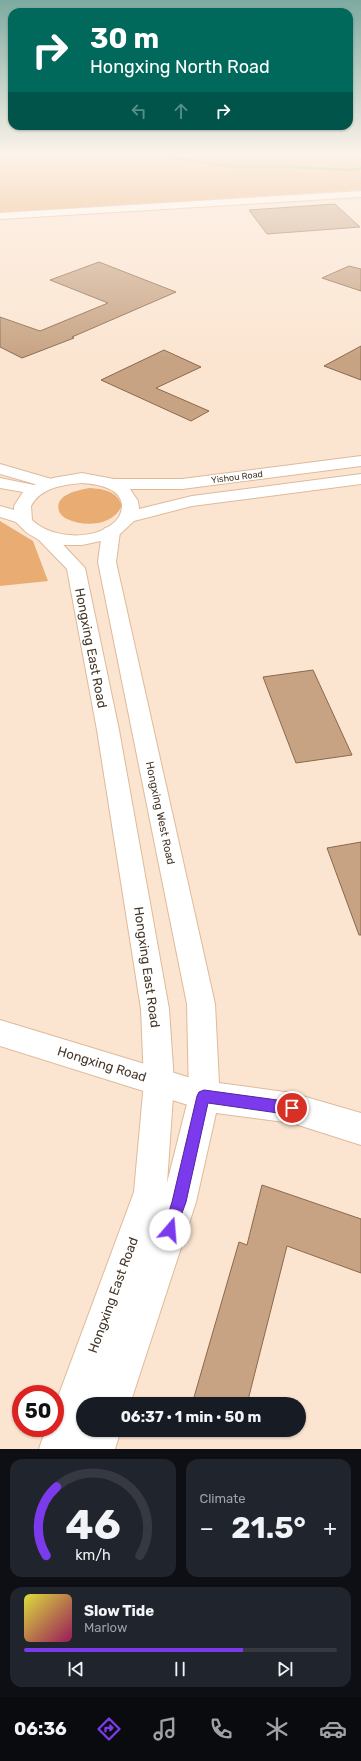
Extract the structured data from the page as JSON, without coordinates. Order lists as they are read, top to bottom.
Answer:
{
  "streets": {
    "main road": ["Yishou Road", "Hongxing East Road", "Hongxing West Road"],
    "street": ["Hongxing Road"]
  },
  "crossings": [
    ["Yishou Road", "Hongxing East Road"],
    ["Yishou Road", "Hongxing West Road"],
    ["Hongxing East Road", "Hongxing West Road"],
    ["Hongxing East Road", "Hongxing Road"],
    ["Hongxing West Road", "Hongxing Road"]
  ],
  "page": {
    "turn": ["30 m", "Hongxing North Road"],
    "limit": "50",
    "trip": "06:37 · 1 min · 50 m",
    "tile": "Climate",
    "heat": ["−", "21.5°", "+"],
    "song": ["Slow Tide", "Marlow"],
    "tabs": "06:36",
    "gauge": ["46", "km/h"]
  }
}
